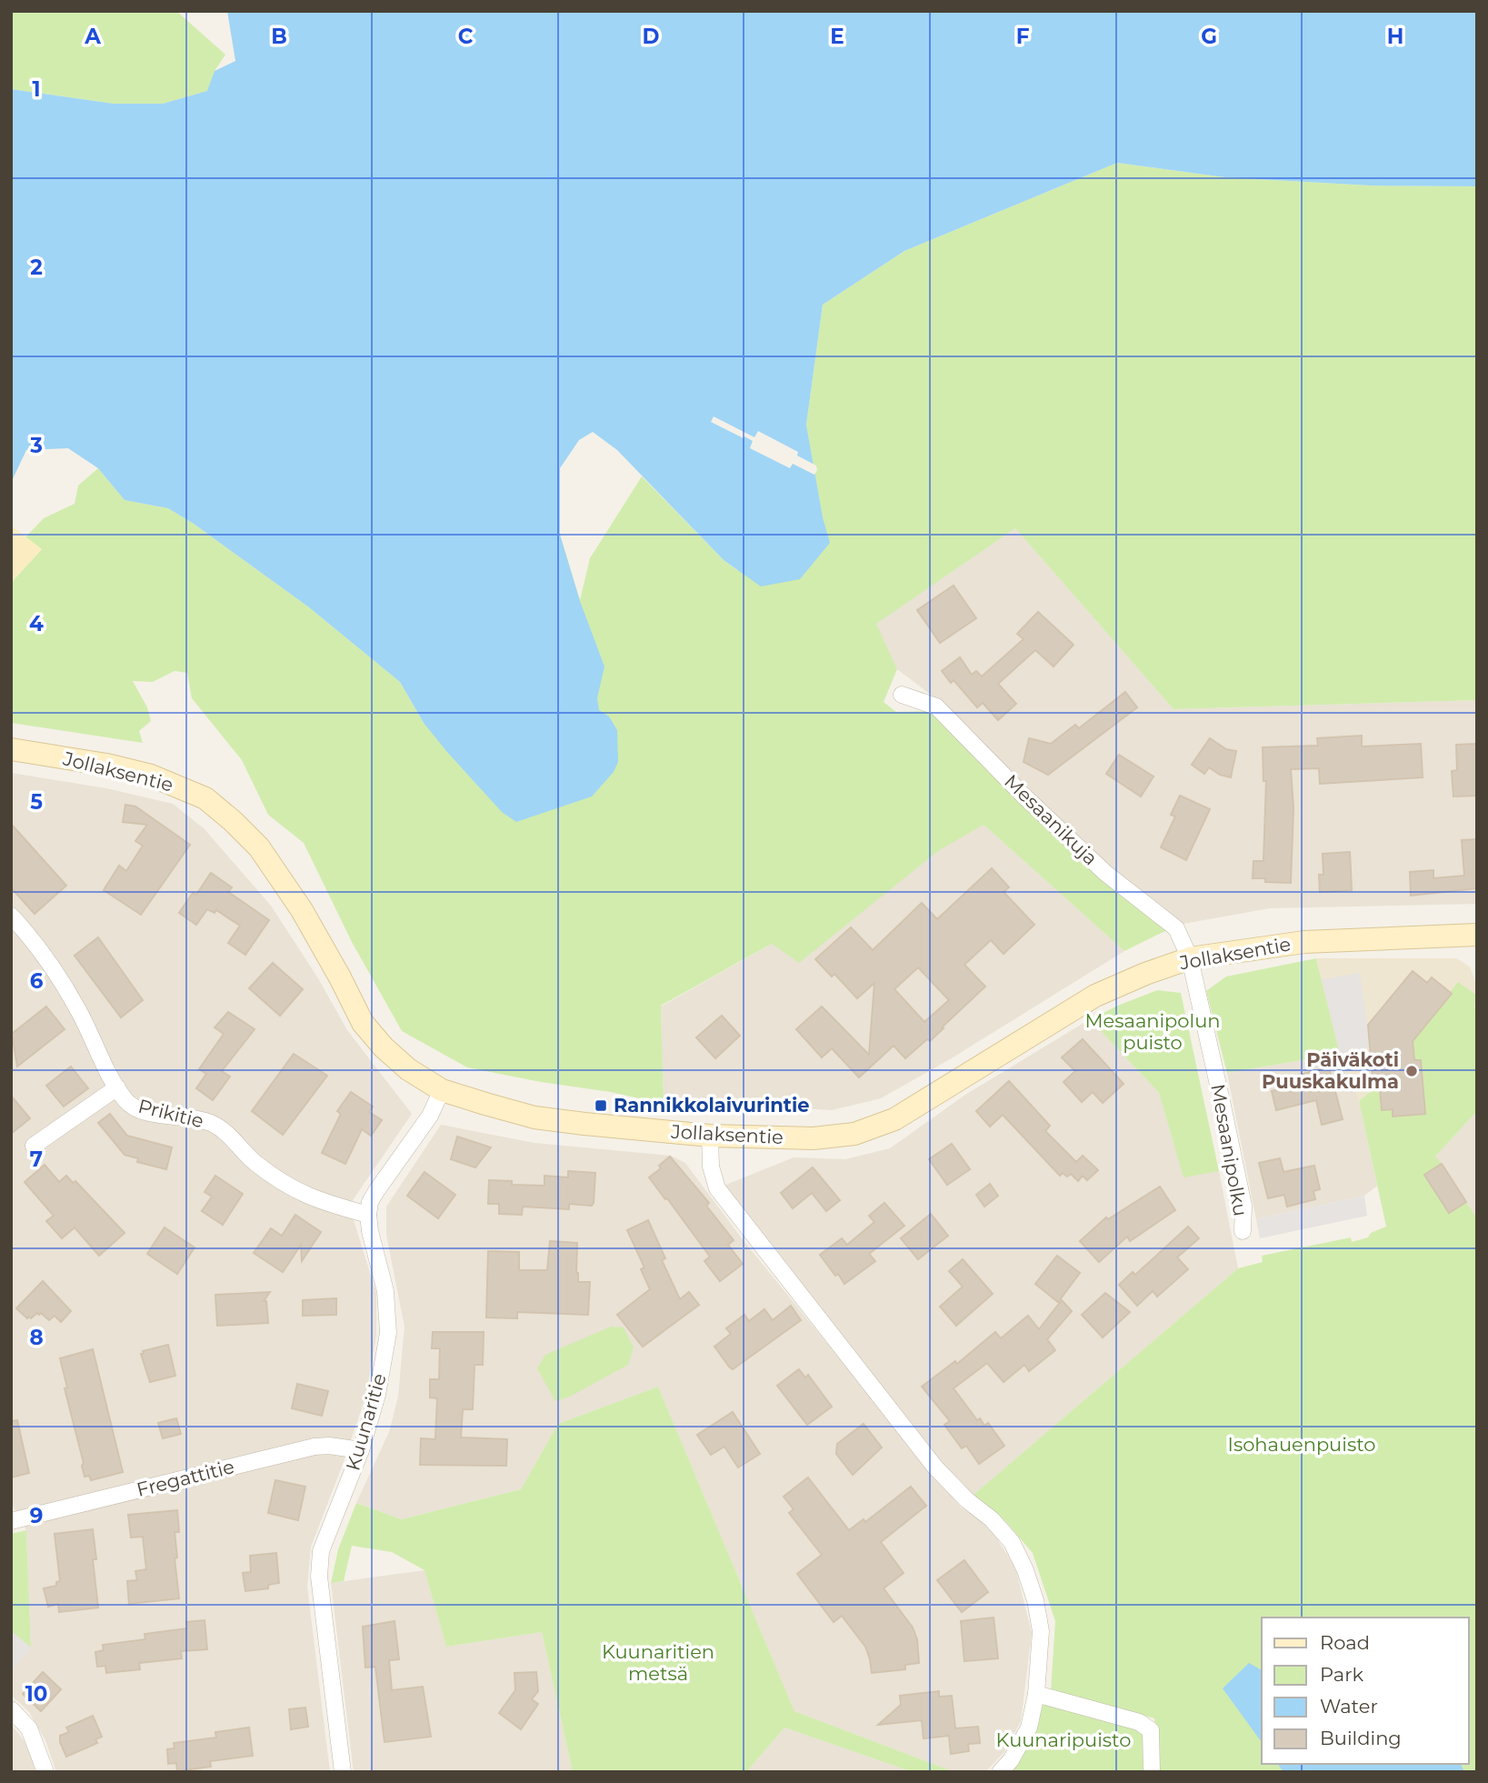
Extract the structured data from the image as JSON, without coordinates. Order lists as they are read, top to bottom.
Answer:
{
  "streets": {
    "main road": ["Jollaksentie"],
    "street": [
      "Mesaanikuja",
      "Prikitie",
      "Mesaanipolku",
      "Kuunaritie",
      "Fregattitie"
    ]
  },
  "crossings": [
    ["Jollaksentie", "Mesaanikuja"],
    ["Jollaksentie", "Mesaanipolku"],
    ["Mesaanikuja", "Mesaanipolku"],
    ["Prikitie", "Kuunaritie"],
    ["Kuunaritie", "Fregattitie"]
  ],
  "parks": [
    "Mesaanipolun puisto",
    "Isohauenpuisto",
    "Kuunaritien metsä",
    "Kuunaripuisto"
  ],
  "places": {
    "other": ["Päiväkoti Puuskakulma"],
    "transit": ["Rannikkolaivurintie"]
  },
  "legend": [
    "Road",
    "Park",
    "Water",
    "Building"
  ],
  "grid": {
    "columns": [
      "A",
      "B",
      "C",
      "D",
      "E",
      "F",
      "G",
      "H"
    ],
    "rows": [
      "1",
      "2",
      "3",
      "4",
      "5",
      "6",
      "7",
      "8",
      "9",
      "10"
    ]
  }
}
